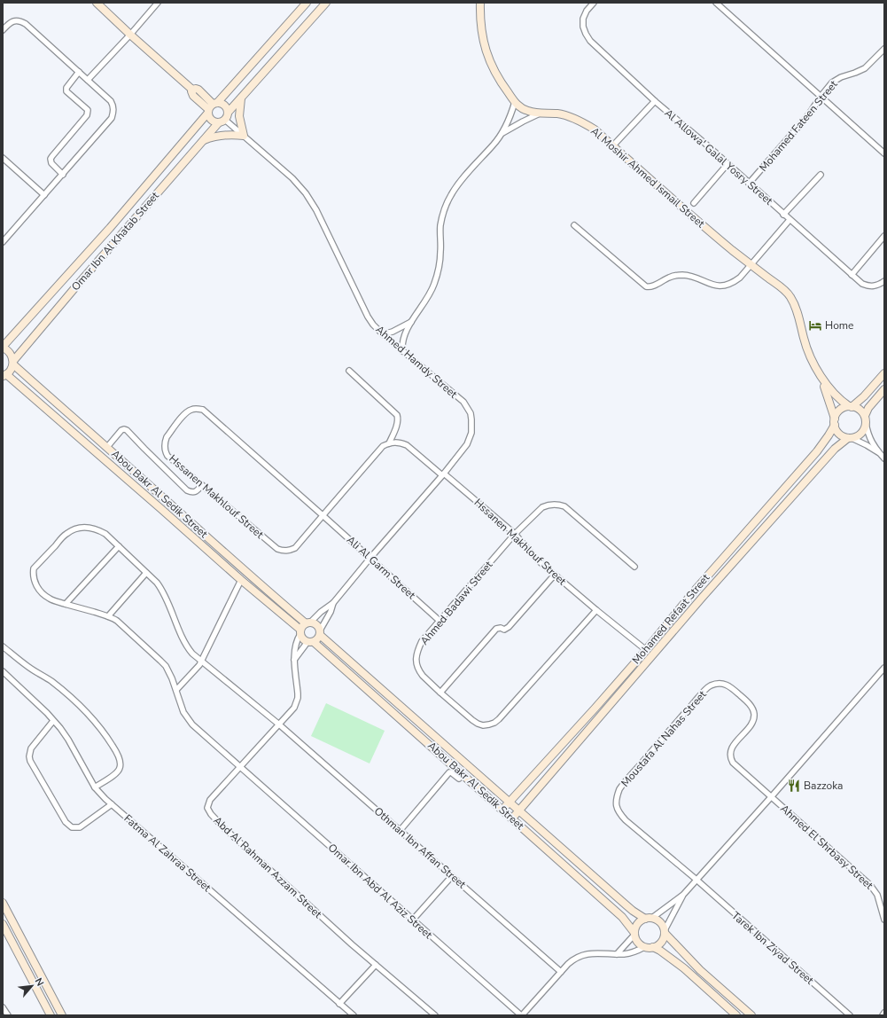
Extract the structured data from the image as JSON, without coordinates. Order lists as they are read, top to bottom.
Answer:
{
  "streets": {
    "street": [
      "Mohamed Fateen Street",
      "Al Allowa' Galal Yosry Street",
      "Al Moshir Ahmed Ismail Street",
      "Omar Ibn Al Khatab Street",
      "Ahmed Hamdy Street",
      "Abou Bakr Al Sedik Street",
      "Hssanen Makhlouf Street",
      "Ali Al Garm Street",
      "Ahmed Badawi Street",
      "Mohamed Refaat Street",
      "Moustafa Al Nahas Street",
      "Ahmed El Shrbasy Street",
      "Othman Ibn Affan Street",
      "Fatma Al Zahraa Street",
      "Abd Al Rahman Azzam Street",
      "Omar Ibn Abd Al Aziz Street",
      "Tarek Ibn Ziyad Street"
    ]
  },
  "crossings": [
    ["Mohamed Fateen Street", "Al Allowa' Galal Yosry Street"],
    ["Al Moshir Ahmed Ismail Street", "Mohamed Refaat Street"],
    ["Omar Ibn Al Khatab Street", "Ahmed Hamdy Street"],
    ["Omar Ibn Al Khatab Street", "Abou Bakr Al Sedik Street"],
    ["Ahmed Hamdy Street", "Abou Bakr Al Sedik Street"],
    ["Ahmed Hamdy Street", "Hssanen Makhlouf Street"],
    ["Ahmed Hamdy Street", "Ali Al Garm Street"],
    ["Ahmed Hamdy Street", "Abd Al Rahman Azzam Street"],
    ["Abou Bakr Al Sedik Street", "Mohamed Refaat Street"],
    ["Abou Bakr Al Sedik Street", "Abd Al Rahman Azzam Street"],
    ["Hssanen Makhlouf Street", "Ali Al Garm Street"],
    ["Hssanen Makhlouf Street", "Ahmed Badawi Street"],
    ["Hssanen Makhlouf Street", "Mohamed Refaat Street"],
    ["Ali Al Garm Street", "Ahmed Badawi Street"],
    ["Moustafa Al Nahas Street", "Ahmed El Shrbasy Street"],
    ["Moustafa Al Nahas Street", "Tarek Ibn Ziyad Street"],
    ["Othman Ibn Affan Street", "Abd Al Rahman Azzam Street"],
    ["Othman Ibn Affan Street", "Omar Ibn Abd Al Aziz Street"],
    ["Abd Al Rahman Azzam Street", "Omar Ibn Abd Al Aziz Street"]
  ],
  "places": {
    "hotel": ["Home"],
    "restaurant": ["Bazzoka"]
  },
  "north": "top right"
}
